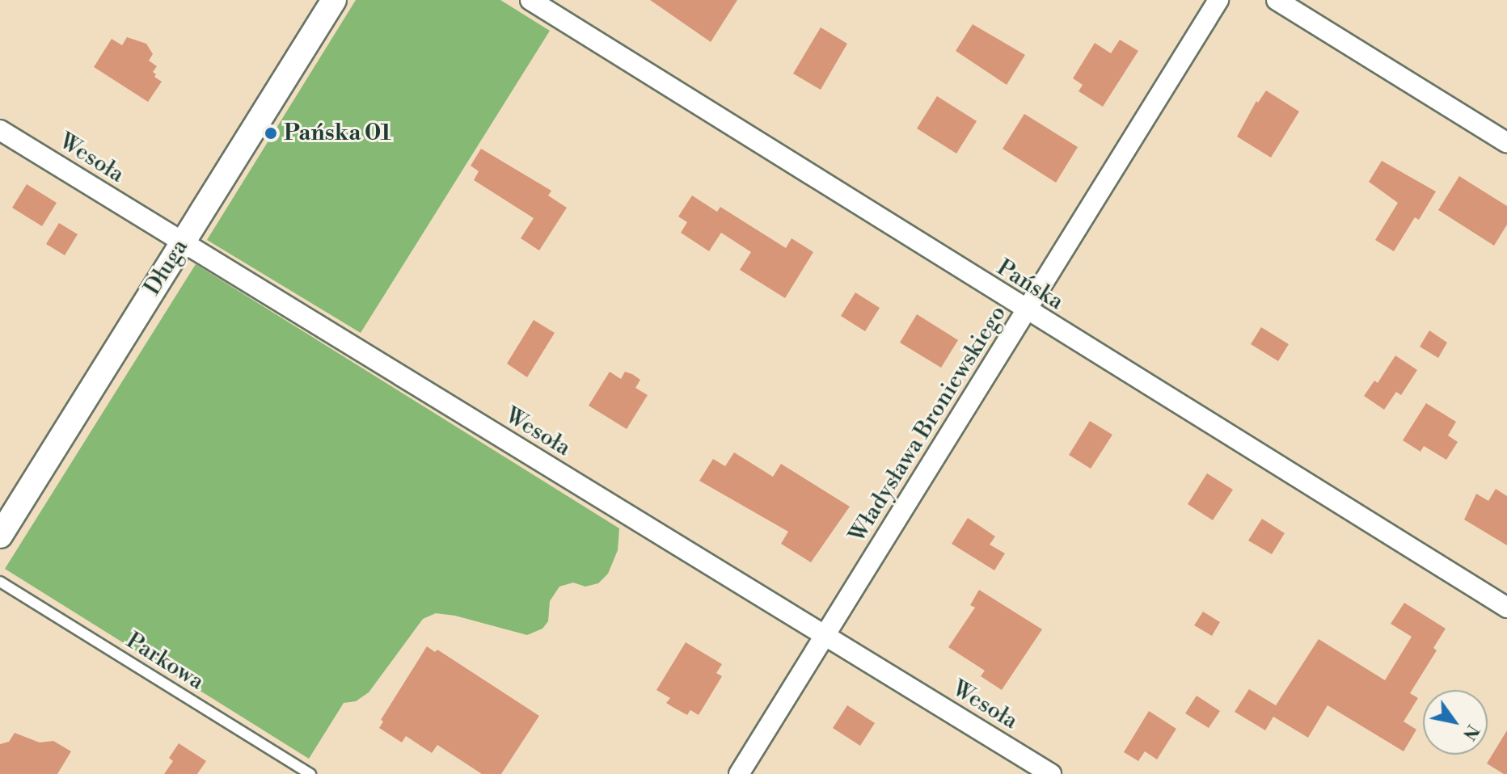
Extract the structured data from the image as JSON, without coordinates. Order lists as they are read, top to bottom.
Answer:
{
  "streets": {
    "street": [
      "Wesoła",
      "Długa",
      "Pańska",
      "Władysława Broniewskiego"
    ],
    "lane": ["Parkowa"]
  },
  "crossings": [
    ["Wesoła", "Długa"],
    ["Wesoła", "Władysława Broniewskiego"],
    ["Pańska", "Władysława Broniewskiego"]
  ],
  "places": ["Pańska 01"],
  "north": "bottom right"
}
